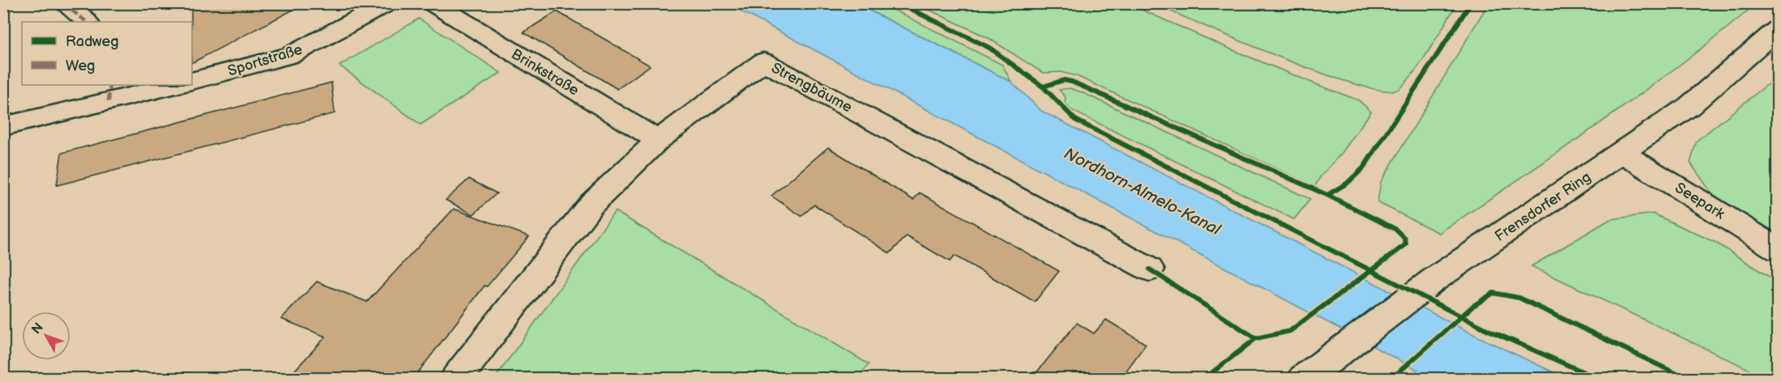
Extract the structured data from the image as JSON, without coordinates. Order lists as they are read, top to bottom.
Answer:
{
  "streets": {
    "street": [
      "Sportstraße",
      "Brinkstraße",
      "Strengbäume",
      "Seepark",
      "Frensdorfer Ring"
    ]
  },
  "crossings": [
    ["Brinkstraße", "Strengbäume"],
    ["Seepark", "Frensdorfer Ring"]
  ],
  "water": ["Nordhorn-Almelo-Kanal"],
  "legend": ["Radweg", "Weg"],
  "north": "top left"
}
